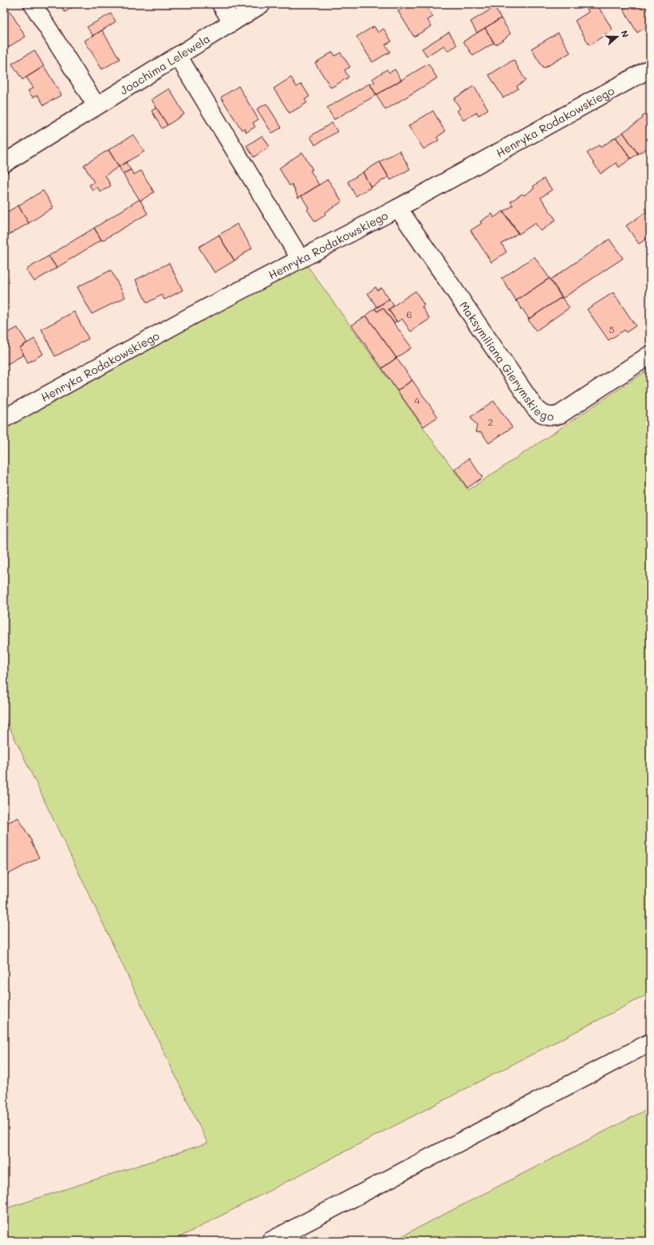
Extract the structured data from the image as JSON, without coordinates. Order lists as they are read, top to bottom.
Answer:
{
  "streets": {
    "main road": ["Joachima Lelewela", "Henryka Rodakowskiego", "Maksymiliana Gierymskiego"]
  },
  "crossings": [
    ["Henryka Rodakowskiego", "Maksymiliana Gierymskiego"]
  ],
  "house_numbers": [
    "6",
    "5",
    "4",
    "2"
  ],
  "north": "right"
}
